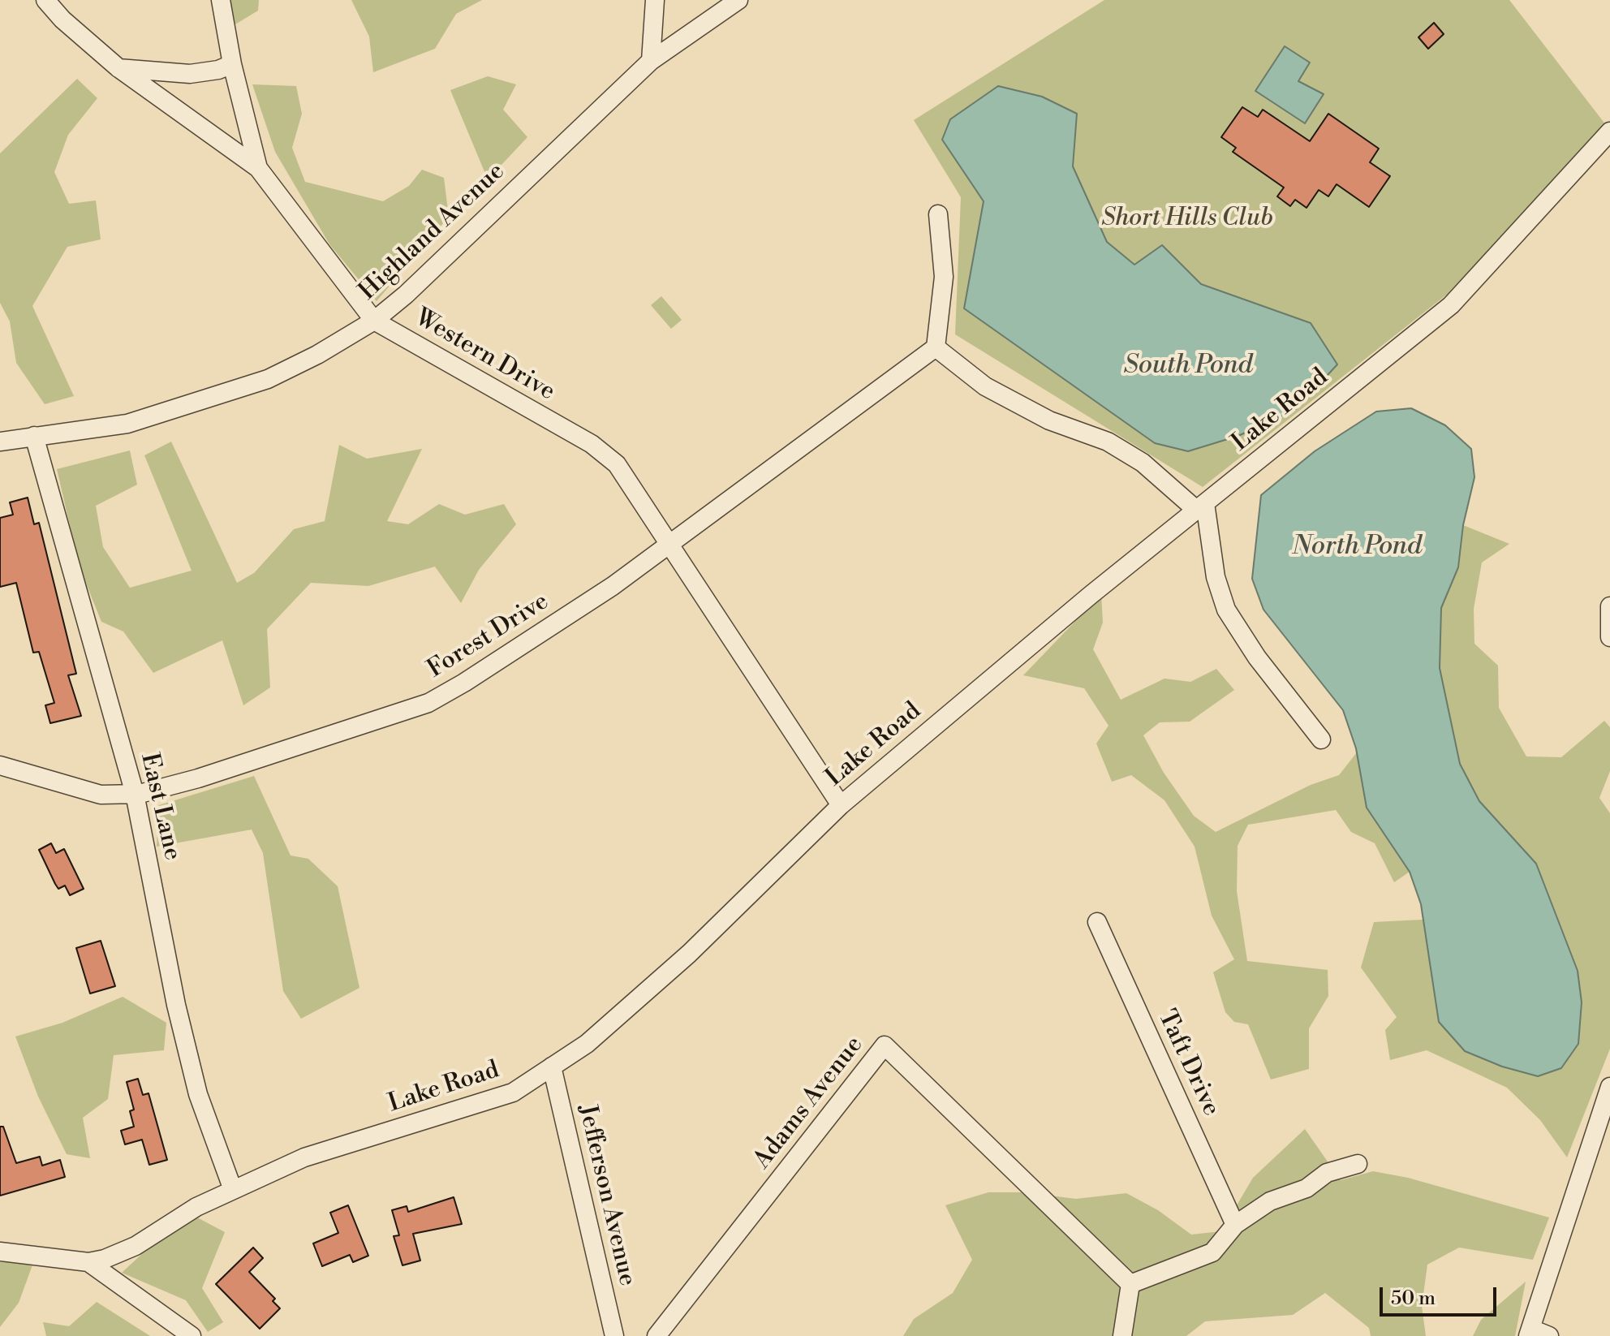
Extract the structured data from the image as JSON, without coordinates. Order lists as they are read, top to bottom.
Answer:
{
  "streets": {
    "street": [
      "Highland Avenue",
      "Western Drive",
      "Lake Road",
      "Forest Drive",
      "East Lane",
      "Taft Drive",
      "Adams Avenue",
      "Jefferson Avenue"
    ]
  },
  "crossings": [
    ["Highland Avenue", "Western Drive"],
    ["Highland Avenue", "East Lane"],
    ["Western Drive", "Lake Road"],
    ["Western Drive", "Forest Drive"],
    ["Lake Road", "East Lane"],
    ["Lake Road", "Jefferson Avenue"],
    ["Forest Drive", "East Lane"]
  ],
  "water": ["South Pond", "North Pond"],
  "parks": ["Short Hills Club"],
  "scale_bar": "50 m"
}
